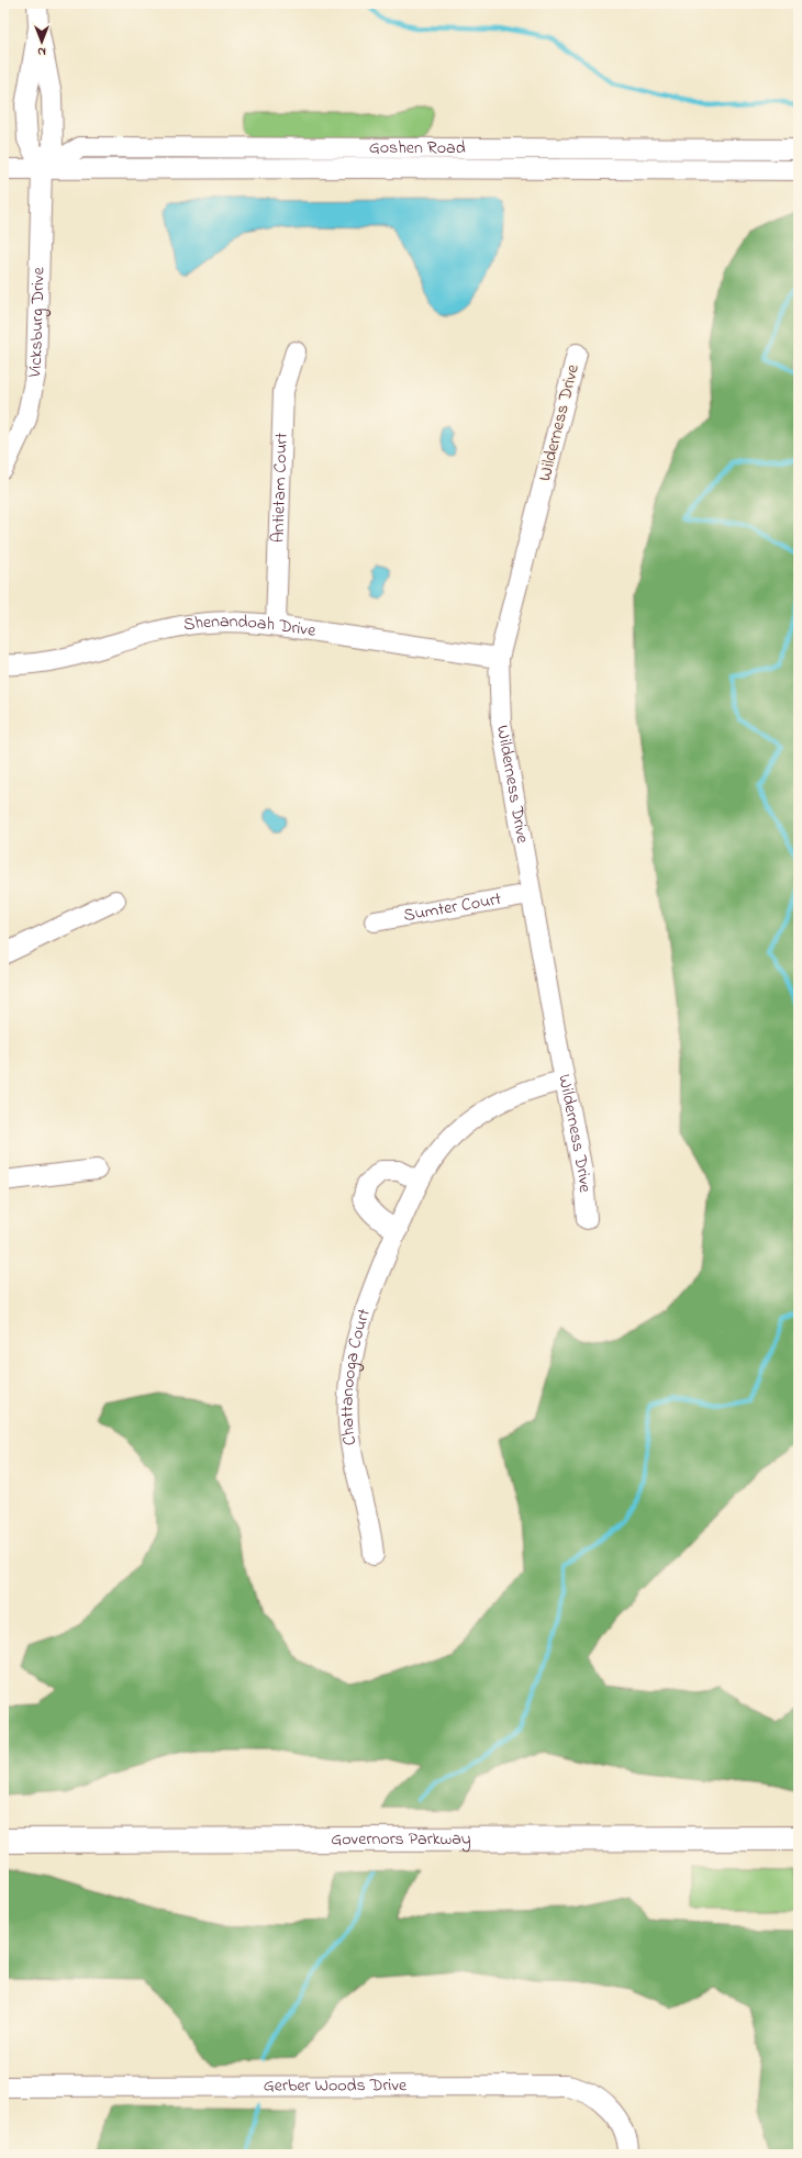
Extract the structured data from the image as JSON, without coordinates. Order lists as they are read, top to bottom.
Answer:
{
  "streets": {
    "main road": ["Governors Parkway"],
    "street": [
      "Goshen Road",
      "Vicksburg Drive",
      "Wilderness Drive",
      "Antietam Court",
      "Shenandoah Drive",
      "Sumter Court",
      "Chattanooga Court",
      "Gerber Woods Drive"
    ]
  },
  "crossings": [
    ["Goshen Road", "Vicksburg Drive"],
    ["Wilderness Drive", "Shenandoah Drive"],
    ["Wilderness Drive", "Sumter Court"],
    ["Wilderness Drive", "Chattanooga Court"],
    ["Antietam Court", "Shenandoah Drive"]
  ],
  "north": "bottom"
}
